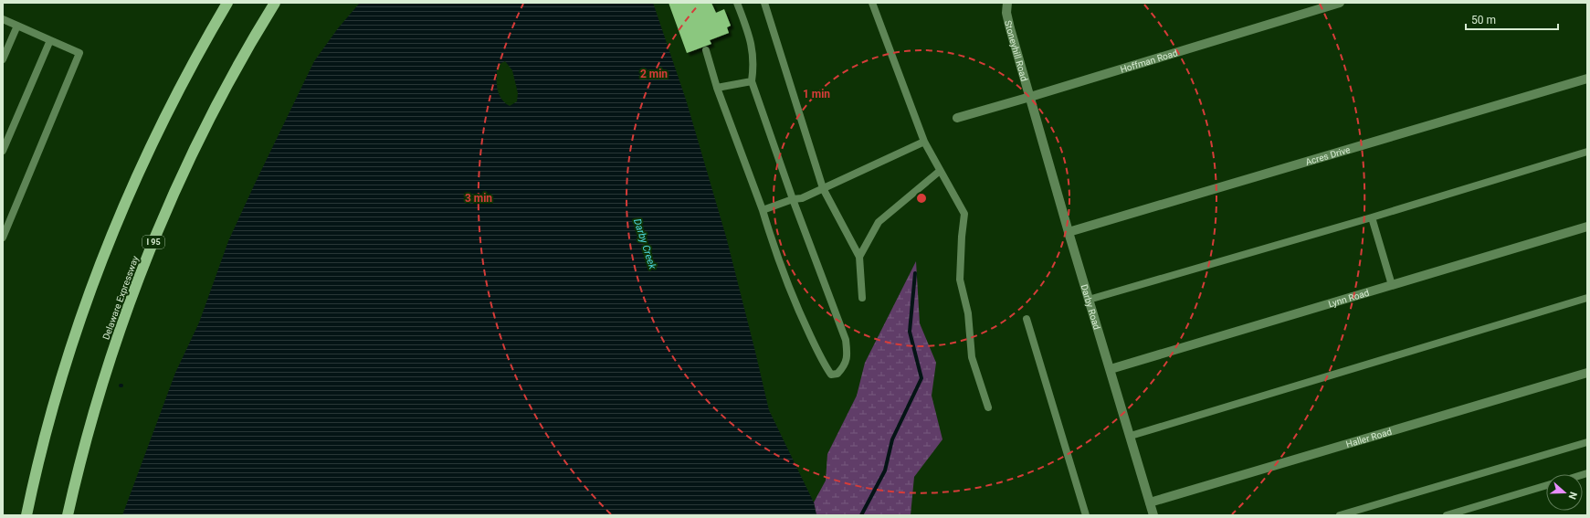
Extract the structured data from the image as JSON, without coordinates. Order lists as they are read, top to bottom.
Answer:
{
  "streets": {
    "highway": ["I 95", "Delaware Expressway"],
    "street": [
      "Stoneyhill Road",
      "Hoffman Road",
      "Acres Drive",
      "Lynn Road",
      "Darby Road",
      "Haller Road"
    ]
  },
  "crossings": [
    ["Stoneyhill Road", "Hoffman Road"],
    ["Stoneyhill Road", "Darby Road"],
    ["Hoffman Road", "Darby Road"],
    ["Acres Drive", "Darby Road"],
    ["Lynn Road", "Darby Road"],
    ["Darby Road", "Haller Road"]
  ],
  "water": ["Darby Creek"],
  "scale_bar": "50 m",
  "north": "right",
  "rings": ["2 min", "1 min", "3 min"]
}
